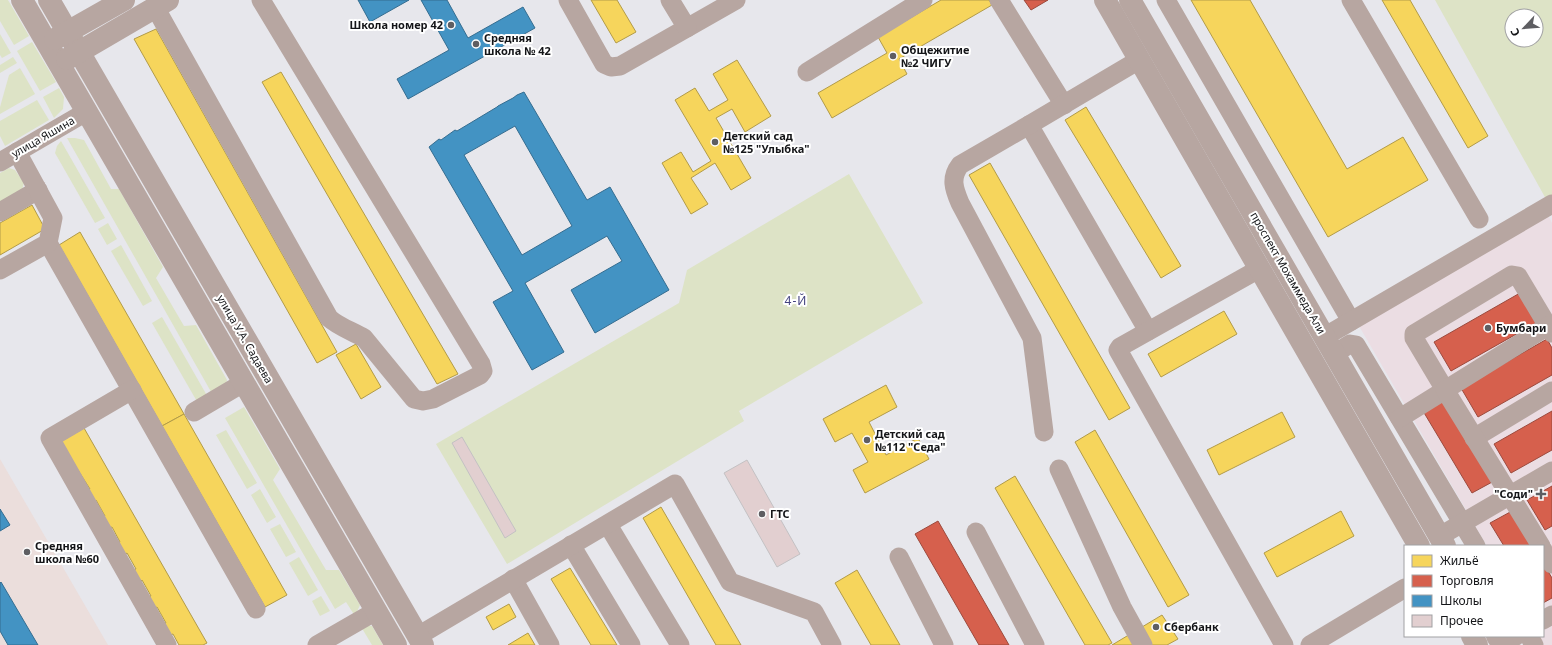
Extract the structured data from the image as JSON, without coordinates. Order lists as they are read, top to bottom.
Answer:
{
  "streets": {
    "main road": ["проспект Мохаммеда Али", "улица У.А. Садаева"],
    "street": ["улица Яшина"]
  },
  "districts": ["4-Й"],
  "places": {
    "other": [
      "Школа номер 42",
      "Средняя школа № 42",
      "Общежитие №2 ЧИГУ",
      "Детский сад №125 \"Улыбка\"",
      "Бумбари",
      "Детский сад №112 \"Седа\"",
      "ГТС",
      "Средняя школа №60",
      "Сбербанк"
    ],
    "health": ["\"Соди\""]
  },
  "legend": [
    "Жильё",
    "Торговля",
    "Школы",
    "Прочее"
  ],
  "north": "bottom left"
}
